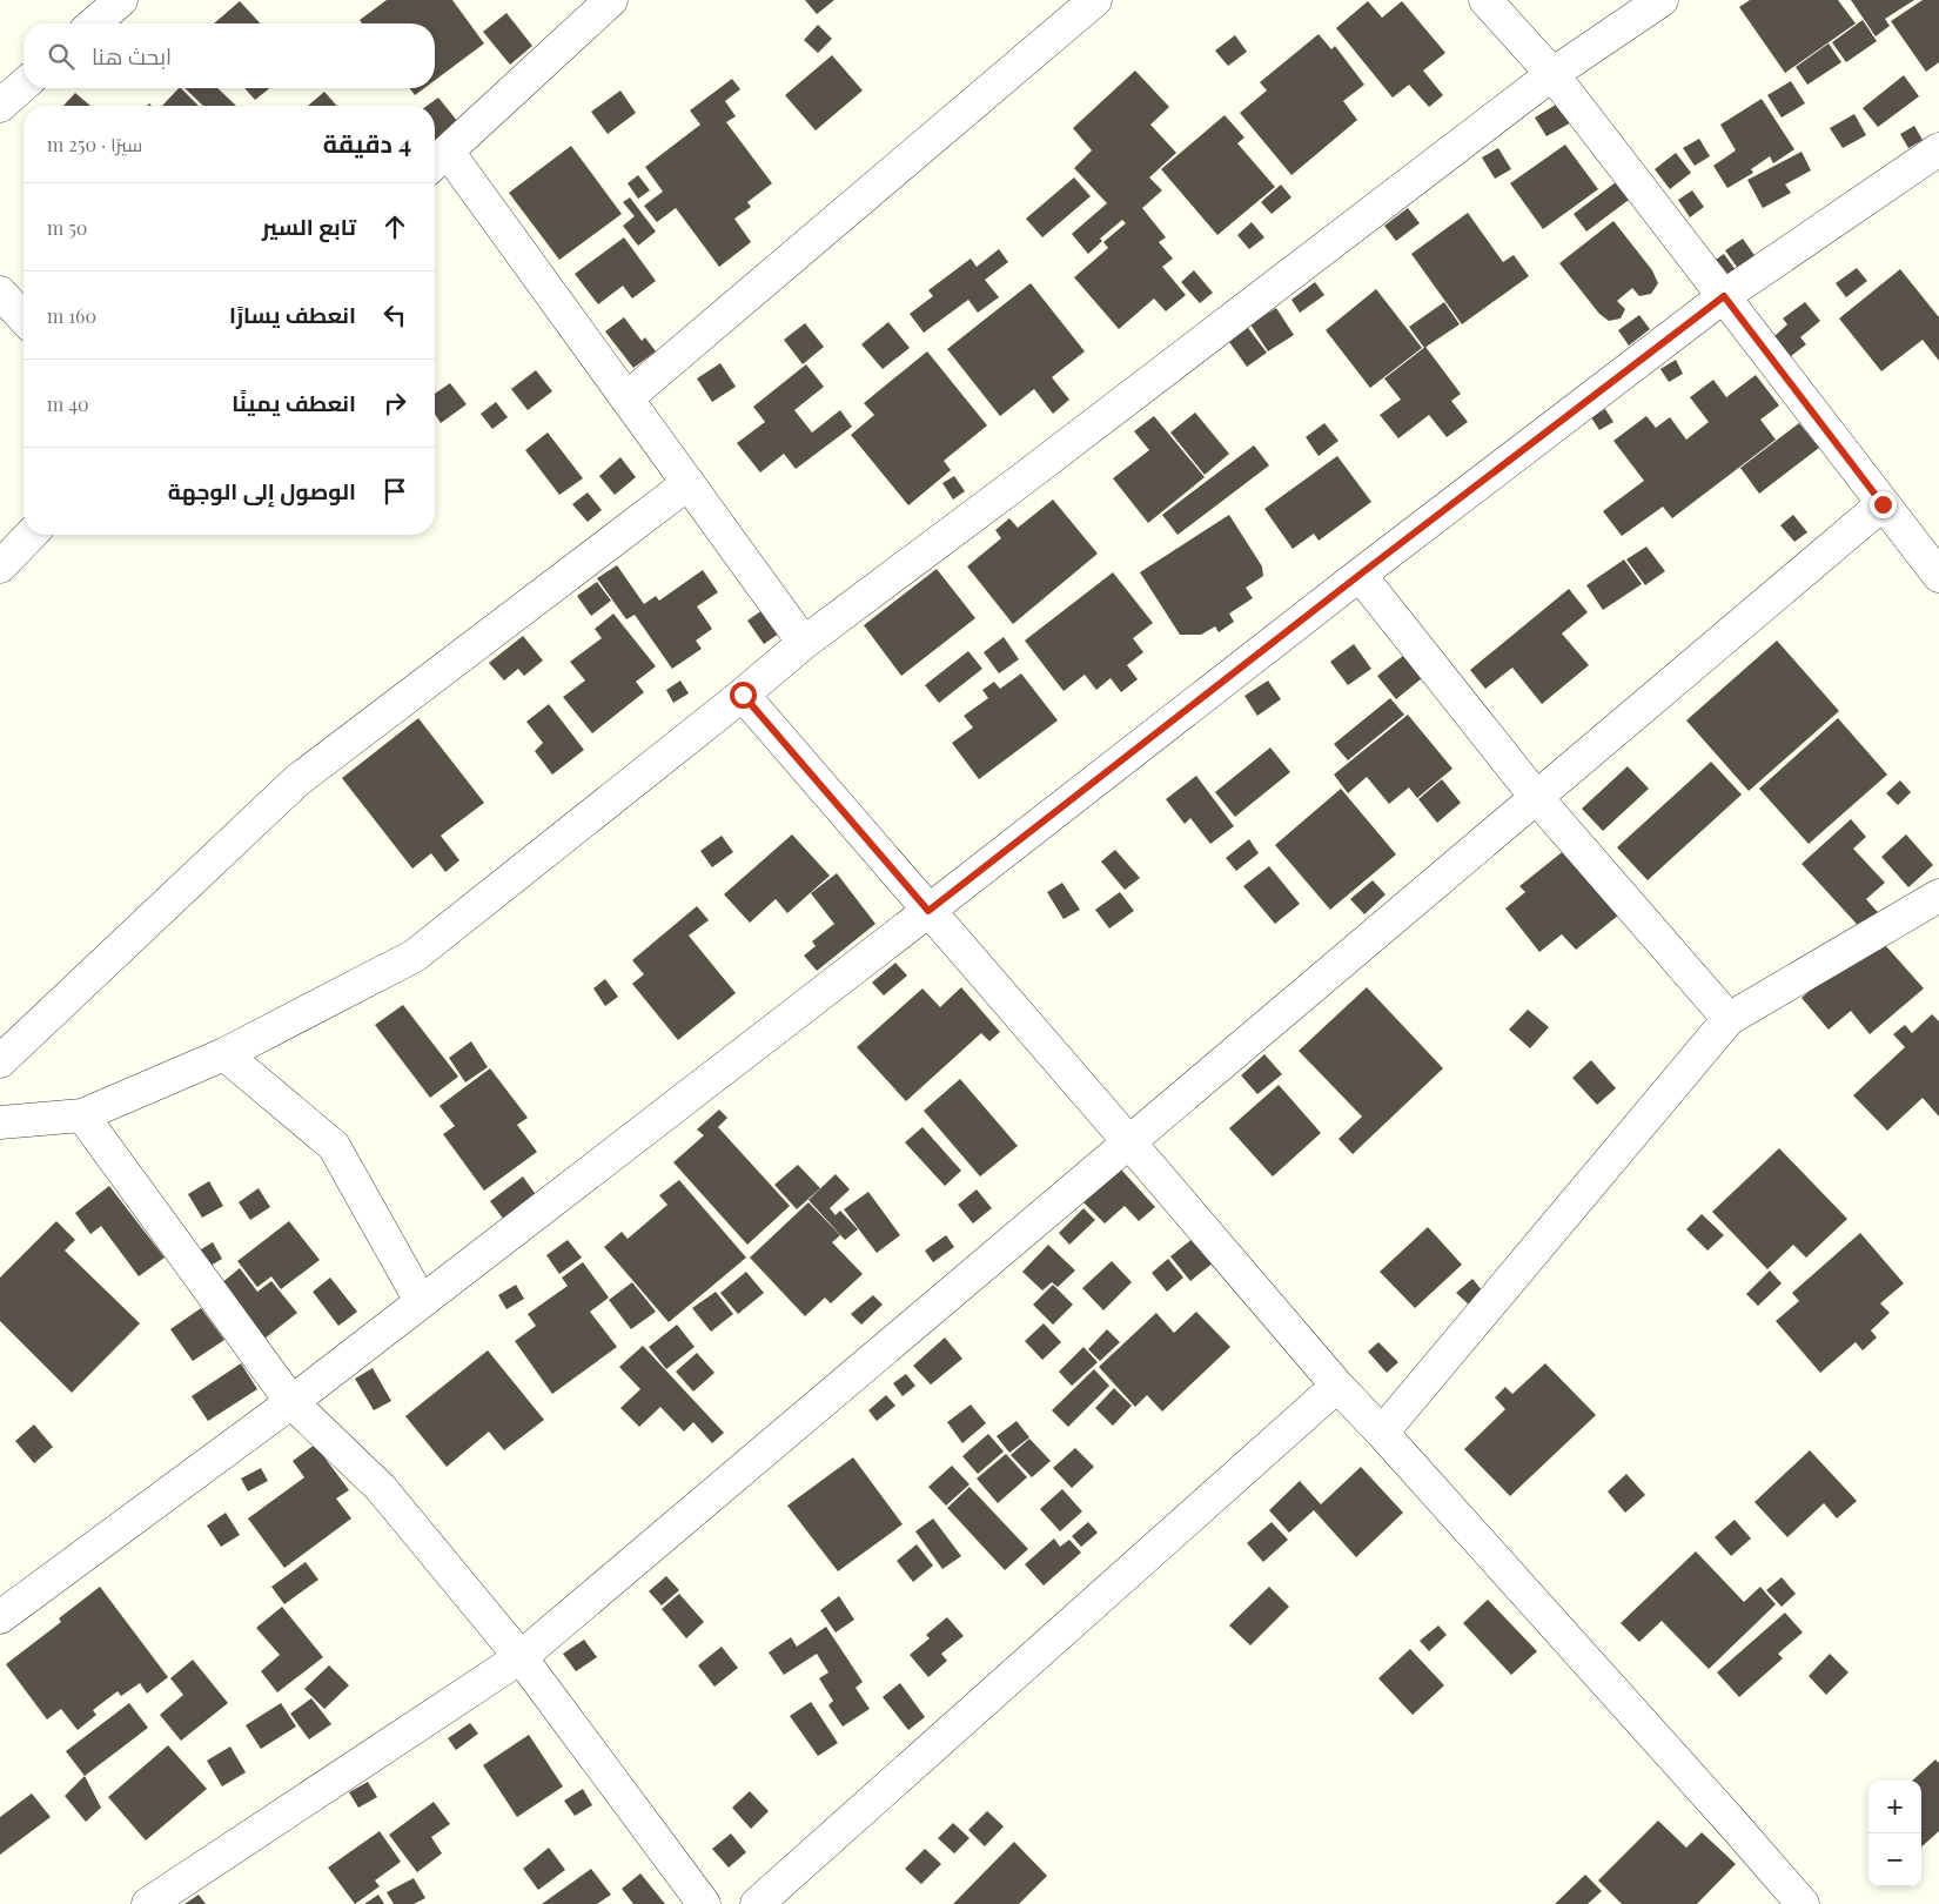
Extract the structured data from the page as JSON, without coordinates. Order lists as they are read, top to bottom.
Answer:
{
  "page": {
    "search": "ابحث هنا",
    "heading": ["4 دقيقة", "سيرًا · 250 m"],
    "list": [
      ["تابع السير", "50 m"],
      ["انعطف يسارًا", "160 m"],
      ["انعطف يمينًا", "40 m"],
      "الوصول إلى الوجهة"
    ],
    "map_buttons": ["+", "−"]
  }
}
